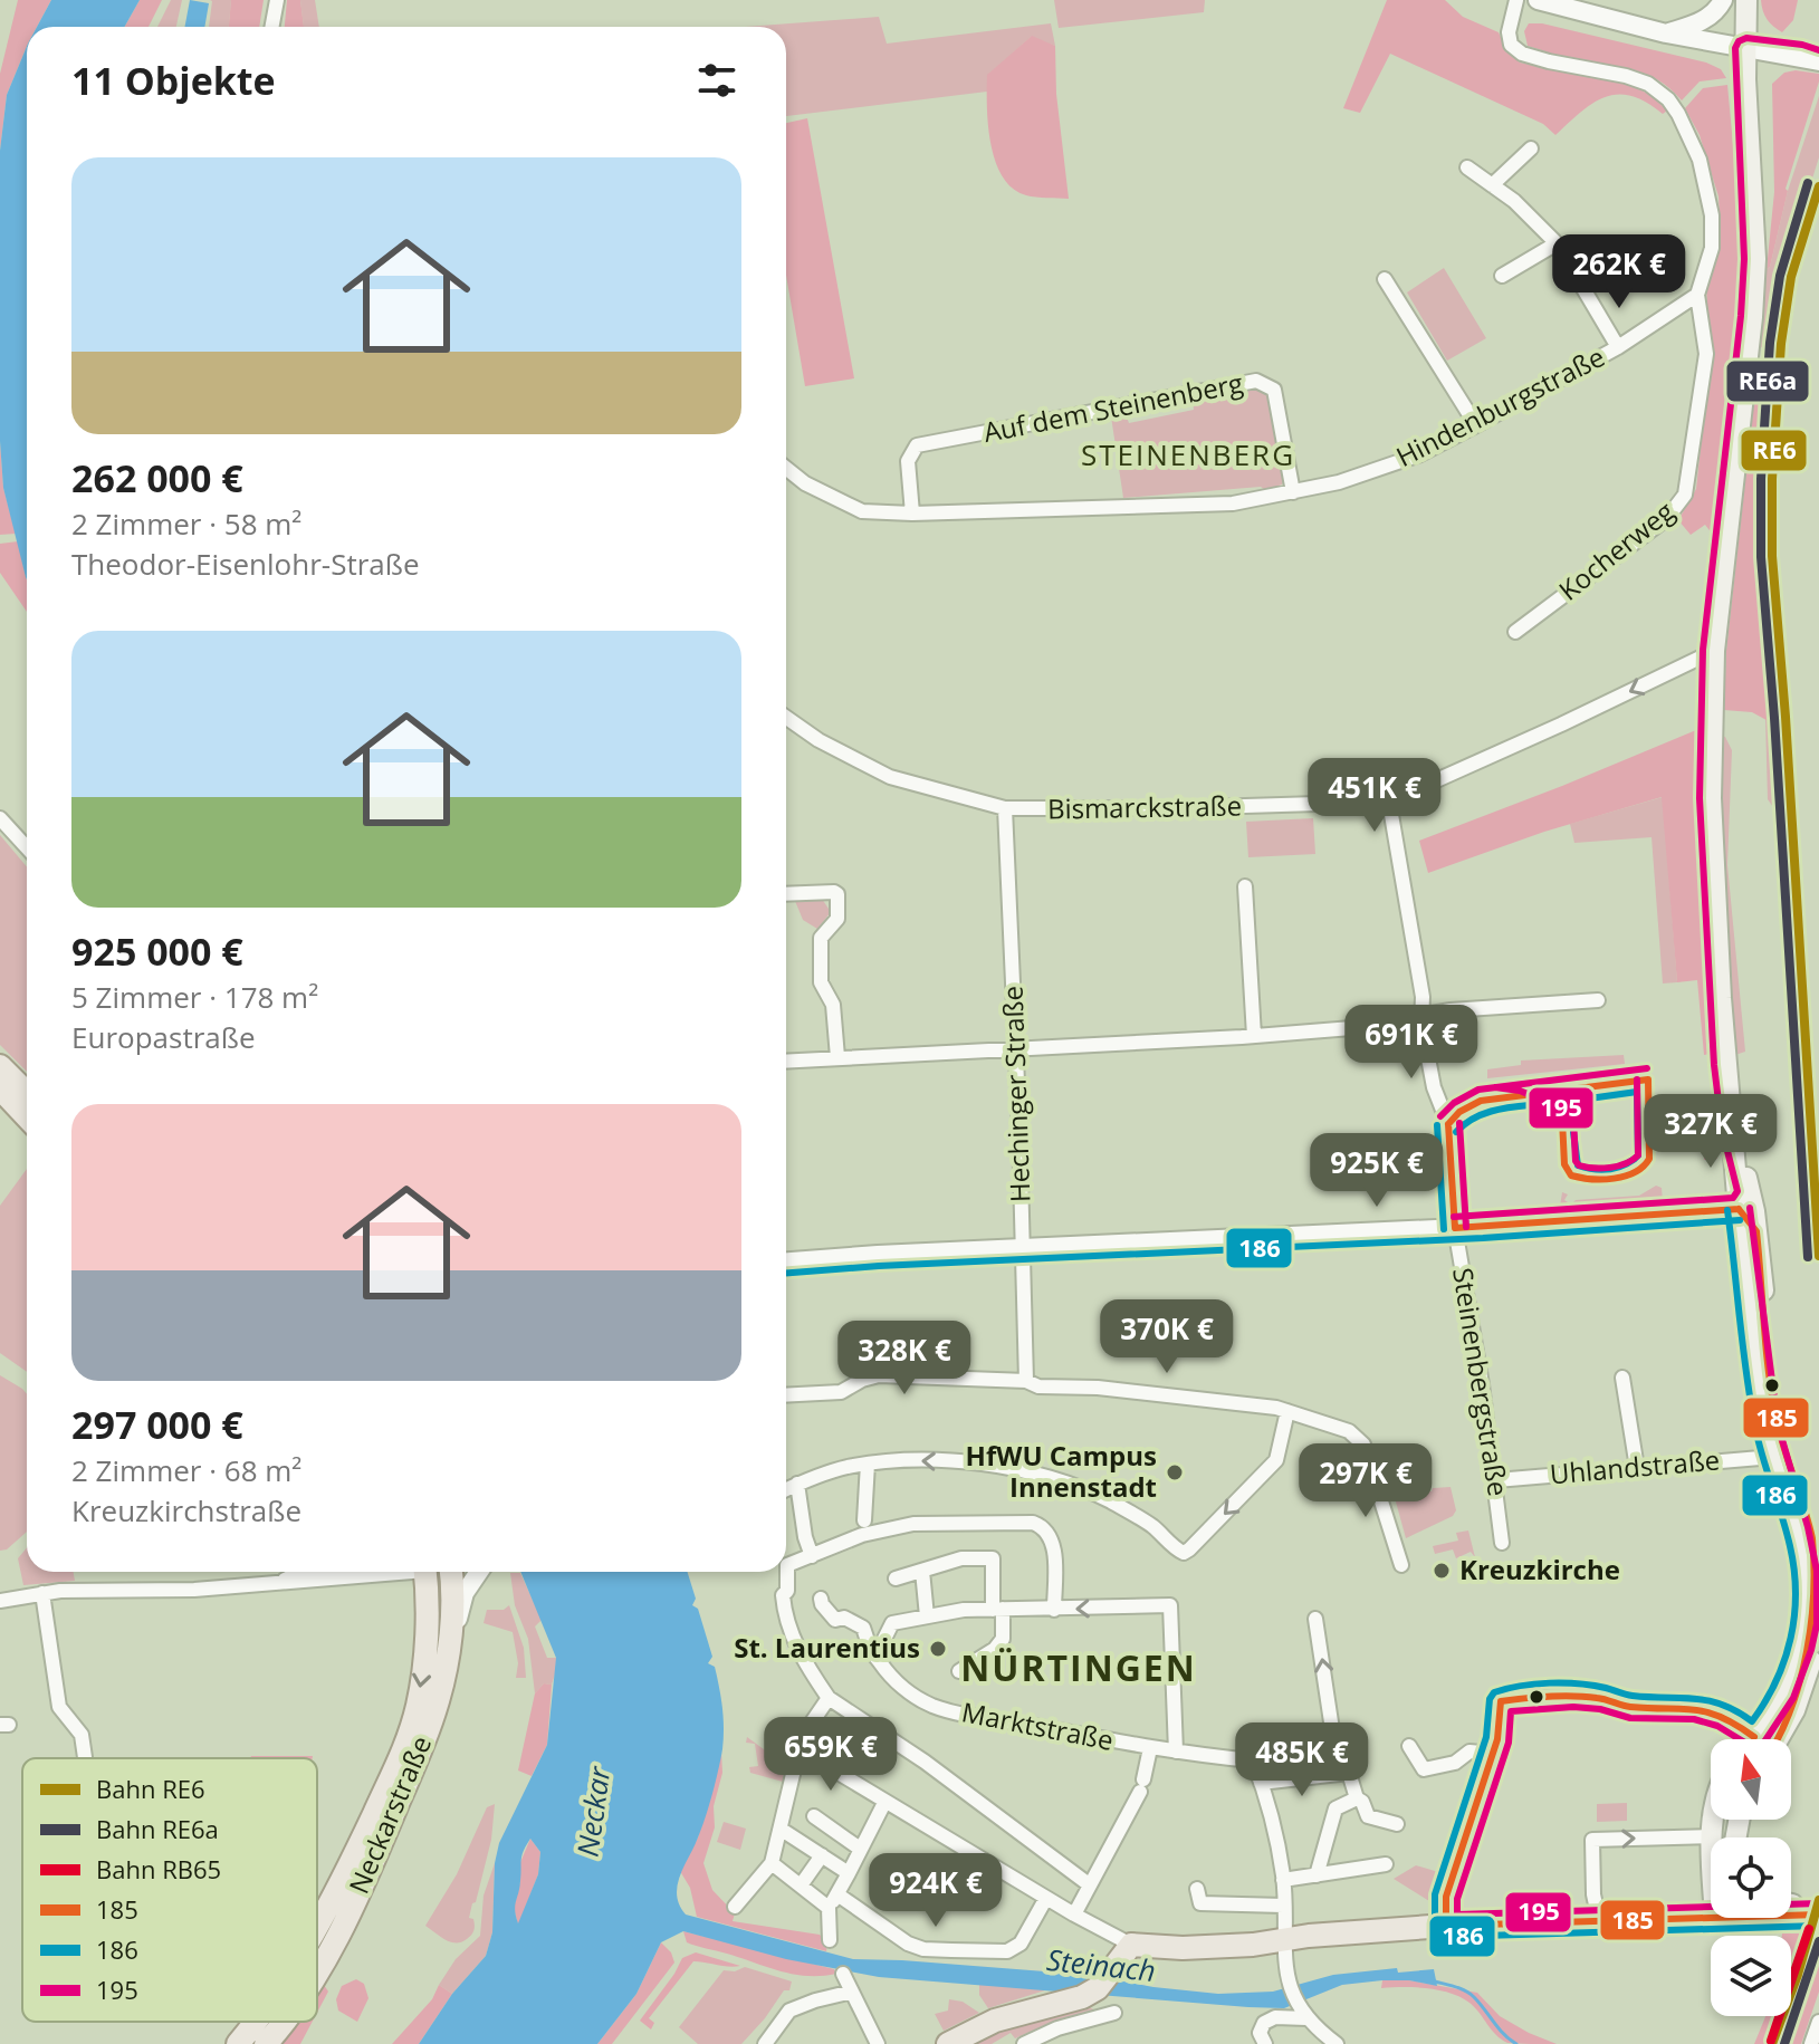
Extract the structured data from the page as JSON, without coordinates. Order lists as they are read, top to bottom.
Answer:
{
  "streets": {
    "main road": ["Neckarstraße"],
    "street": [
      "Hindenburgstraße",
      "Auf dem Steinenberg",
      "Kocherweg",
      "Bismarckstraße",
      "Hechinger Straße",
      "Steinenbergstraße",
      "Uhlandstraße",
      "Marktstraße"
    ]
  },
  "crossings": [
    ["Hindenburgstraße", "Auf dem Steinenberg"],
    ["Hindenburgstraße", "Kocherweg"],
    ["Bismarckstraße", "Hechinger Straße"],
    ["Bismarckstraße", "Steinenbergstraße"],
    ["Steinenbergstraße", "Uhlandstraße"]
  ],
  "one_way": ["Bismarckstraße"],
  "districts": ["STEINENBERG", "NÜRTINGEN"],
  "water": ["Neckar", "Steinach"],
  "places": ["HfWU Campus Innenstadt", "Kreuzkirche", "St. Laurentius"],
  "lines": [
    "transit line 195",
    "rail line RE6a",
    "rail line RE6",
    "transit line 185",
    "transit line 186",
    "rail line RB65"
  ],
  "legend": [
    "Bahn RE6",
    "Bahn RE6a",
    "Bahn RB65",
    "185",
    "186",
    "195"
  ],
  "north": "top",
  "page": {
    "heading": "11 Objekte",
    "list": [
      {
        "name": "262 000 €",
        "note": "2 Zimmer · 58 m² · Theodor-Eisenlohr-Straße"
      },
      {
        "name": "925 000 €",
        "note": "5 Zimmer · 178 m² · Europastraße"
      },
      {
        "name": "297 000 €",
        "note": "2 Zimmer · 68 m² · Kreuzkirchstraße"
      }
    ],
    "price": [
      "262K €",
      "451K €",
      "691K €",
      "327K €",
      "925K €",
      "370K €",
      "328K €",
      "297K €",
      "659K €",
      "485K €",
      "924K €"
    ]
  }
}
